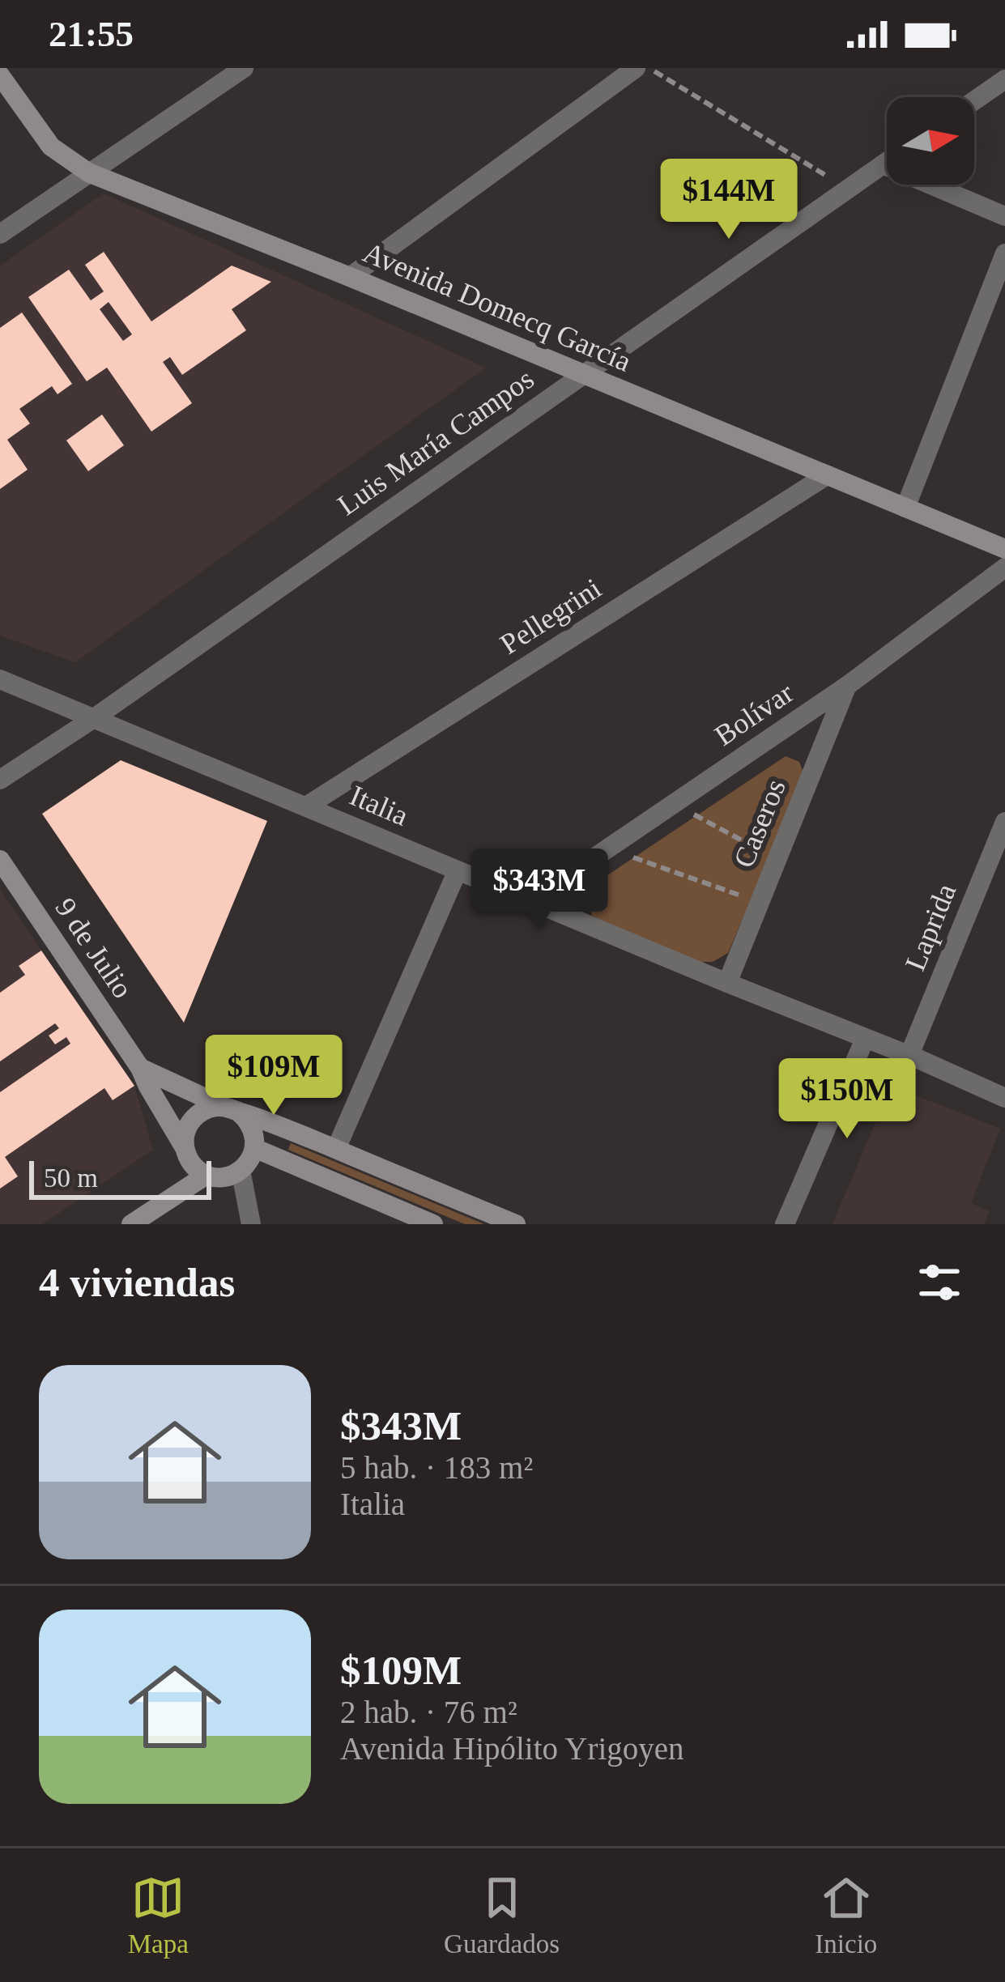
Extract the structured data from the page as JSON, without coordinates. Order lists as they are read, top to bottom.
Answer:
{
  "streets": {
    "main road": ["Avenida Domecq García", "9 de Julio"],
    "street": [
      "Luis María Campos",
      "Pellegrini",
      "Bolívar",
      "Italia",
      "Caseros",
      "Laprida"
    ]
  },
  "crossings": [
    ["Avenida Domecq García", "Luis María Campos"],
    ["Avenida Domecq García", "Pellegrini"],
    ["Luis María Campos", "Italia"],
    ["Pellegrini", "Italia"],
    ["Bolívar", "Italia"],
    ["Bolívar", "Caseros"],
    ["Italia", "Caseros"],
    ["Italia", "Laprida"]
  ],
  "scale_bar": "50 m",
  "north": "right",
  "page": {
    "status": "21:55",
    "price": [
      "$144M",
      "$343M",
      "$109M",
      "$150M"
    ],
    "scale": "50 m",
    "heading": "4 viviendas",
    "list": [
      {
        "name": "$343M",
        "note": "5 hab. · 183 m² · Italia"
      },
      {
        "name": "$109M",
        "note": "2 hab. · 76 m² · Avenida Hipólito Yrigoyen"
      }
    ],
    "tabs": ["Mapa", "Guardados", "Inicio"]
  }
}
